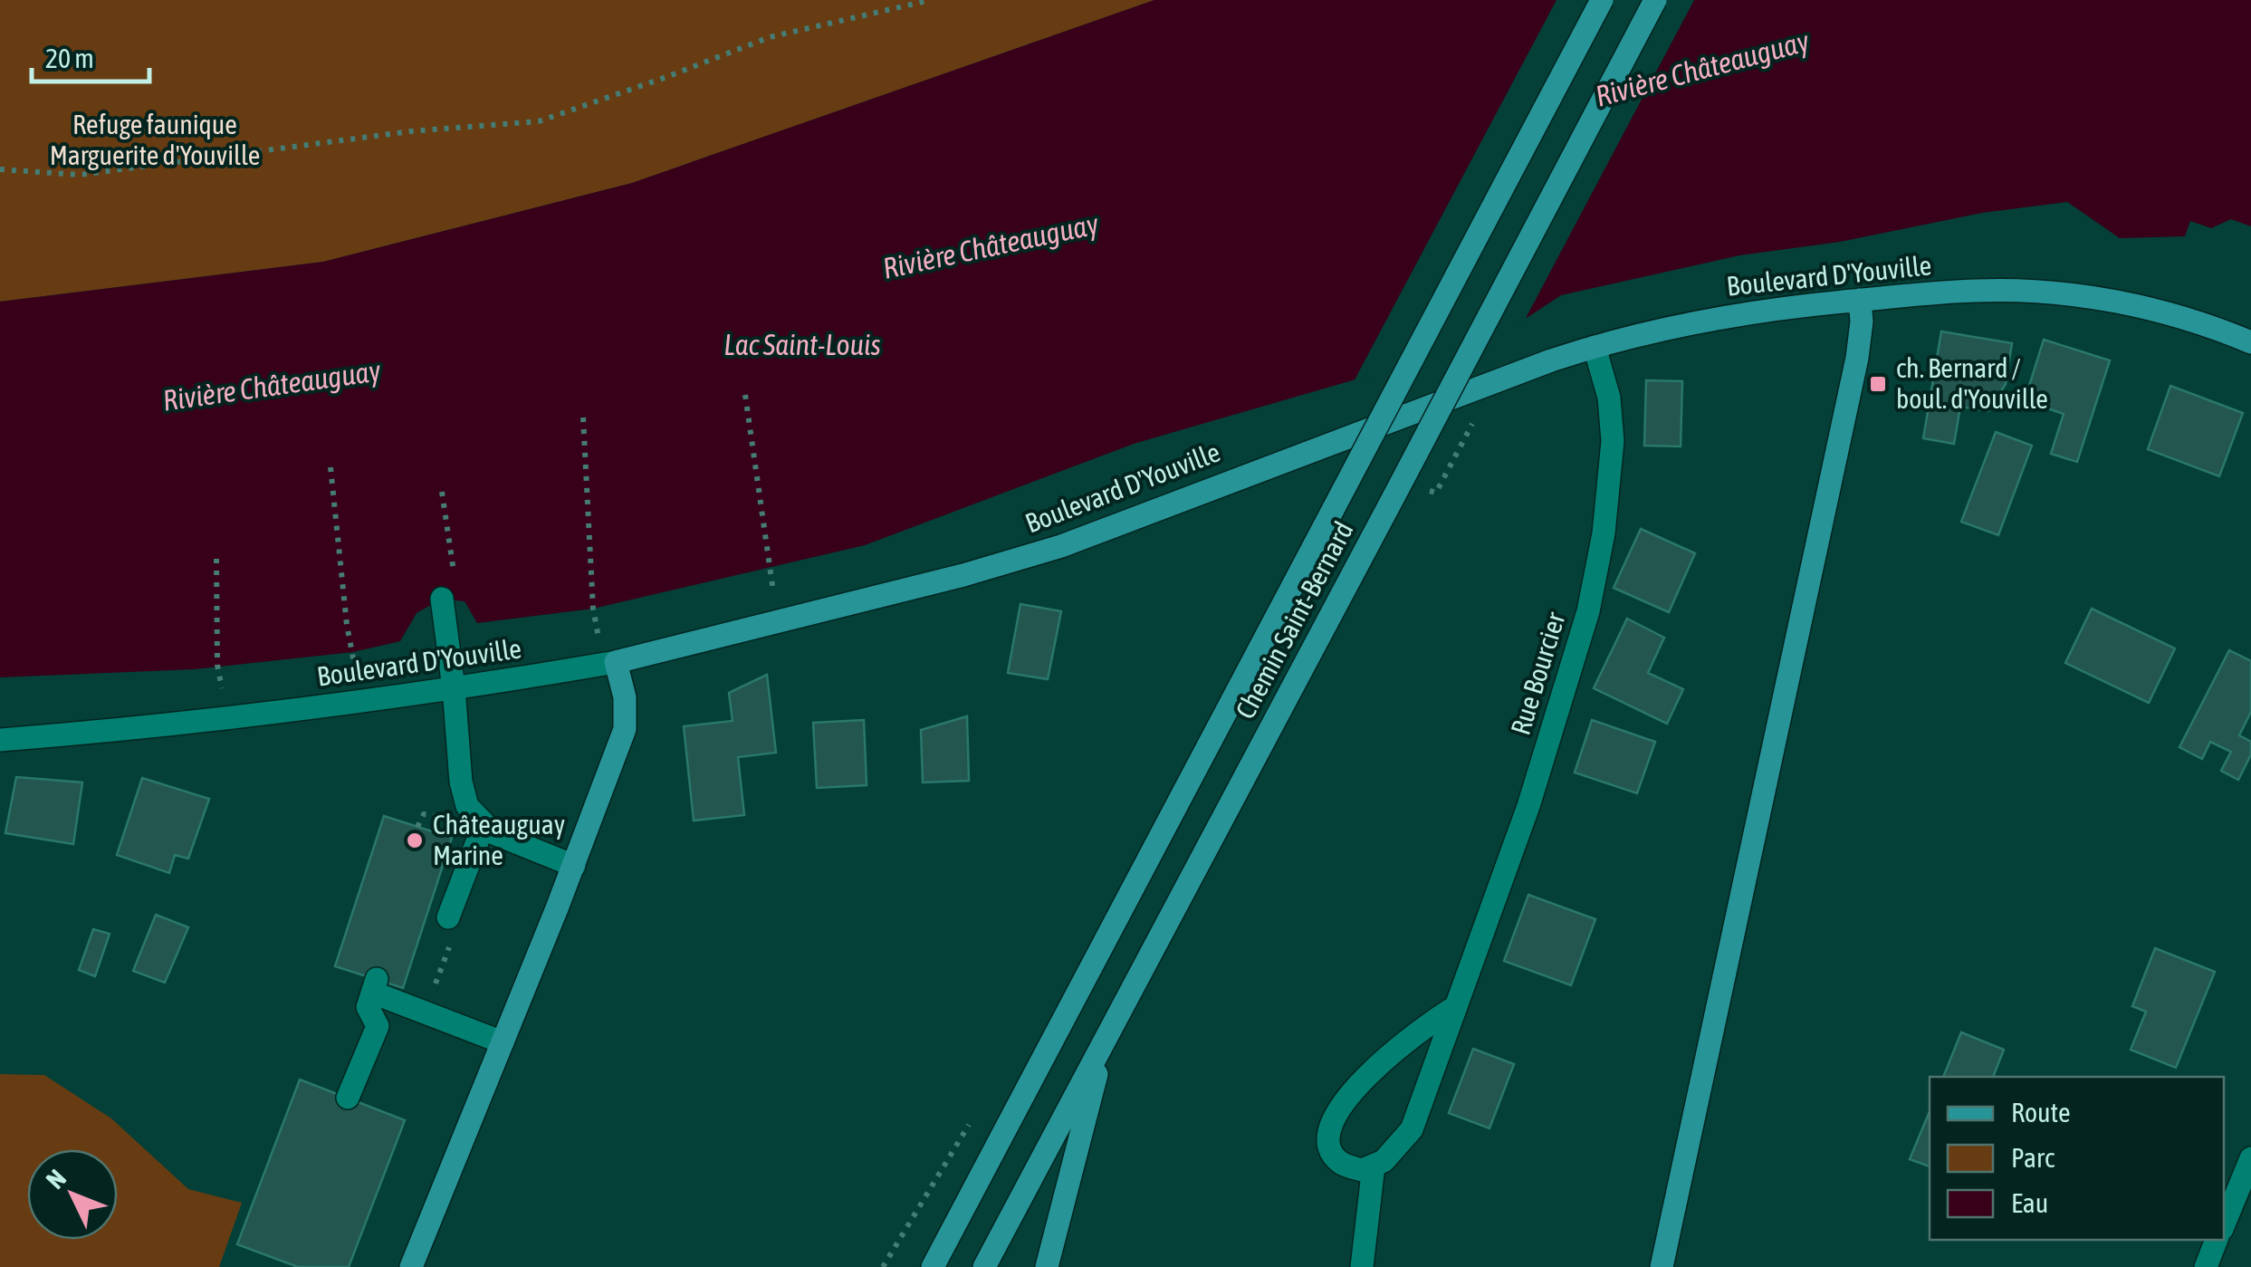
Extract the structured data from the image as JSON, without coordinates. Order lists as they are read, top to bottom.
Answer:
{
  "streets": {
    "street": ["Boulevard D'Youville", "Chemin Saint-Bernard", "Rue Bourcier"]
  },
  "crossings": [
    ["Boulevard D'Youville", "Rue Bourcier"]
  ],
  "water": ["Rivière Châteauguay", "Lac Saint-Louis"],
  "parks": ["Refuge faunique Marguerite d'Youville"],
  "places": {
    "transit": ["ch. Bernard / boul. d'Youville"],
    "other": ["Châteauguay Marine"]
  },
  "legend": ["Route", "Parc", "Eau"],
  "scale_bar": "20 m",
  "north": "top left"
}
